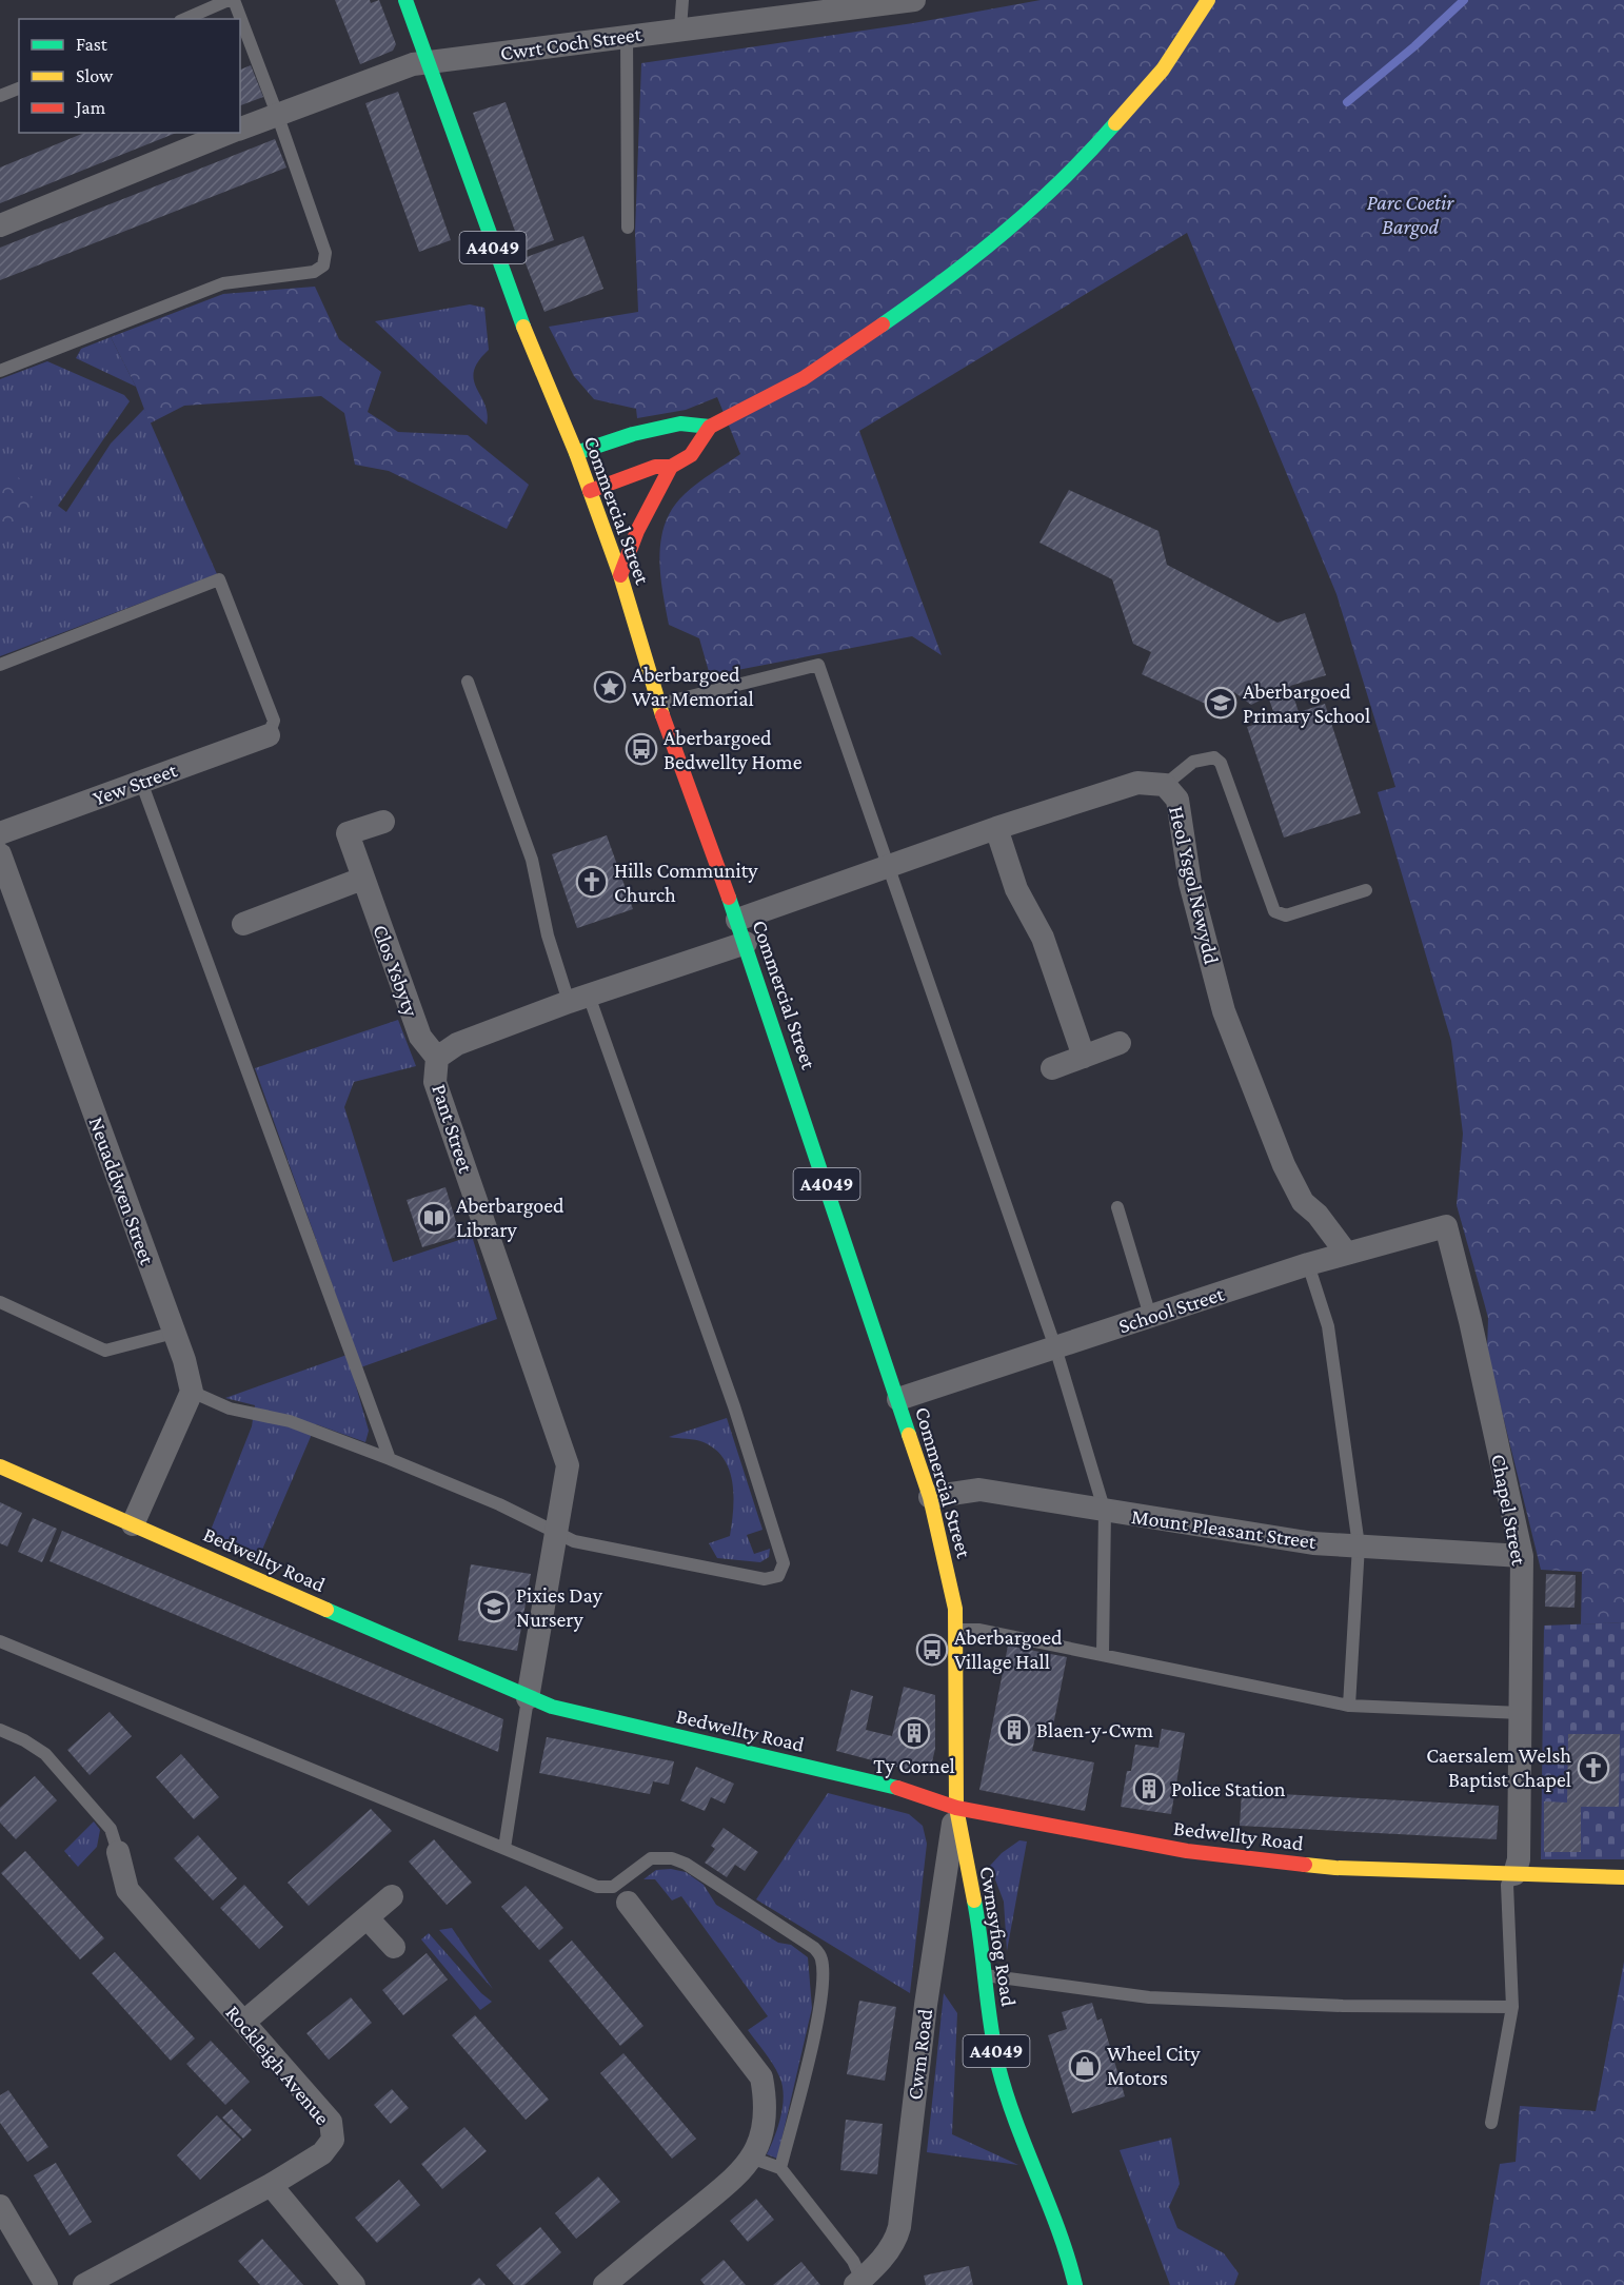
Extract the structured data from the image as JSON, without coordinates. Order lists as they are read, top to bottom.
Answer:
{
  "streets": {
    "main road": [
      "A4049",
      "Commercial Street",
      "Bedwellty Road",
      "Cwmsyfiog Road"
    ],
    "street": [
      "Cwrt Coch Street",
      "Yew Street",
      "Heol Ysgol Newydd",
      "Clos Ysbyty",
      "Pant Street",
      "Neuaddwen Street",
      "School Street",
      "Chapel Street",
      "Mount Pleasant Street",
      "Cwm Road",
      "Rockleigh Avenue"
    ]
  },
  "crossings": [
    ["Cwrt Coch Street", "Commercial Street"],
    ["Commercial Street", "Heol Ysgol Newydd"],
    ["Commercial Street", "Pant Street"],
    ["Commercial Street", "School Street"],
    ["Commercial Street", "Mount Pleasant Street"],
    ["Commercial Street", "Bedwellty Road"],
    ["Commercial Street", "Cwmsyfiog Road"],
    ["Commercial Street", "Cwm Road"],
    ["Heol Ysgol Newydd", "School Street"],
    ["Clos Ysbyty", "Pant Street"],
    ["Pant Street", "Bedwellty Road"],
    ["School Street", "Chapel Street"],
    ["Chapel Street", "Mount Pleasant Street"],
    ["Chapel Street", "Bedwellty Road"],
    ["Bedwellty Road", "Cwmsyfiog Road"],
    ["Bedwellty Road", "Cwm Road"],
    ["Cwmsyfiog Road", "Cwm Road"]
  ],
  "parks": ["Parc Coetir Bargod"],
  "places": {
    "place": ["Aberbargoed War Memorial"],
    "school or university": ["Aberbargoed Primary School", "Pixies Day Nursery"],
    "bus stop": ["Aberbargoed Bedwellty Home", "Aberbargoed Village Hall"],
    "church": ["Hills Community Church", "Caersalem Welsh Baptist Chapel"],
    "library": ["Aberbargoed Library"],
    "building": ["Blaen-y-Cwm", "Ty Cornel", "Police Station"],
    "shop": ["Wheel City Motors"]
  },
  "legend": ["Fast", "Slow", "Jam"]
}
